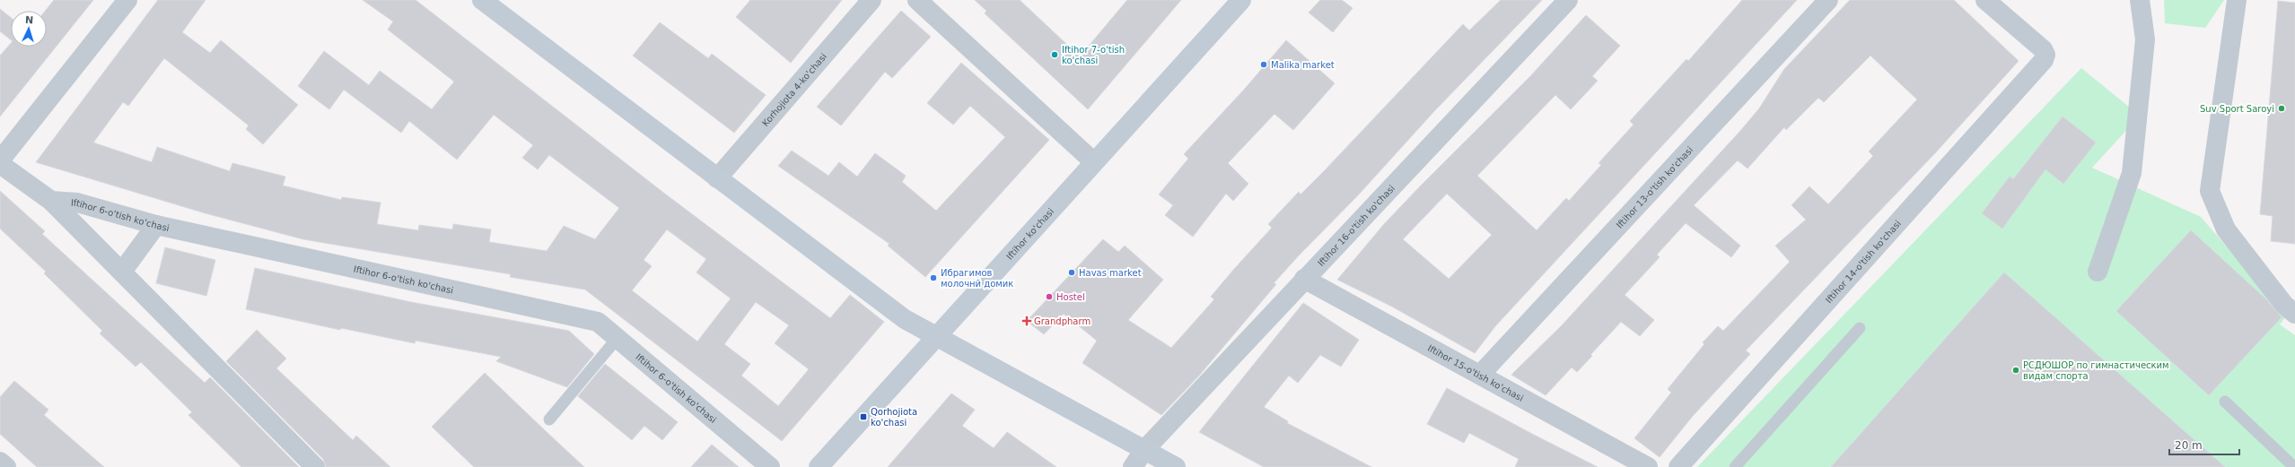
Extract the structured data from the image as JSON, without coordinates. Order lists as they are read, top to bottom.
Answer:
{
  "streets": {
    "street": [
      "Korhojiota 4-ko'chasi",
      "Iftihor 13-o'tish ko'chasi",
      "Iftihor 6-o'tish ko'chasi",
      "Iftihor 16-o'tish ko'chasi",
      "Iftihor ko'chasi",
      "Iftihor 14-o'tish ko'chasi",
      "Iftihor 15-o'tish ko'chasi"
    ]
  },
  "crossings": [
    ["Iftihor 13-o'tish ko'chasi", "Iftihor 15-o'tish ko'chasi"],
    ["Iftihor 16-o'tish ko'chasi", "Iftihor 15-o'tish ko'chasi"]
  ],
  "places": {
    "other": [
      "Iftihor 7-o'tish ko'chasi",
      "Malika market",
      "Suv Sport Saroyi",
      "Havas market",
      "Ибрагимов молочнй домик",
      "Hostel",
      "РСДЮШОР по гимнастическим видам спорта"
    ],
    "health": ["Grandpharm"],
    "transit": ["Qorhojiota ko'chasi"]
  },
  "scale_bar": "20 m",
  "north": "top"
}
